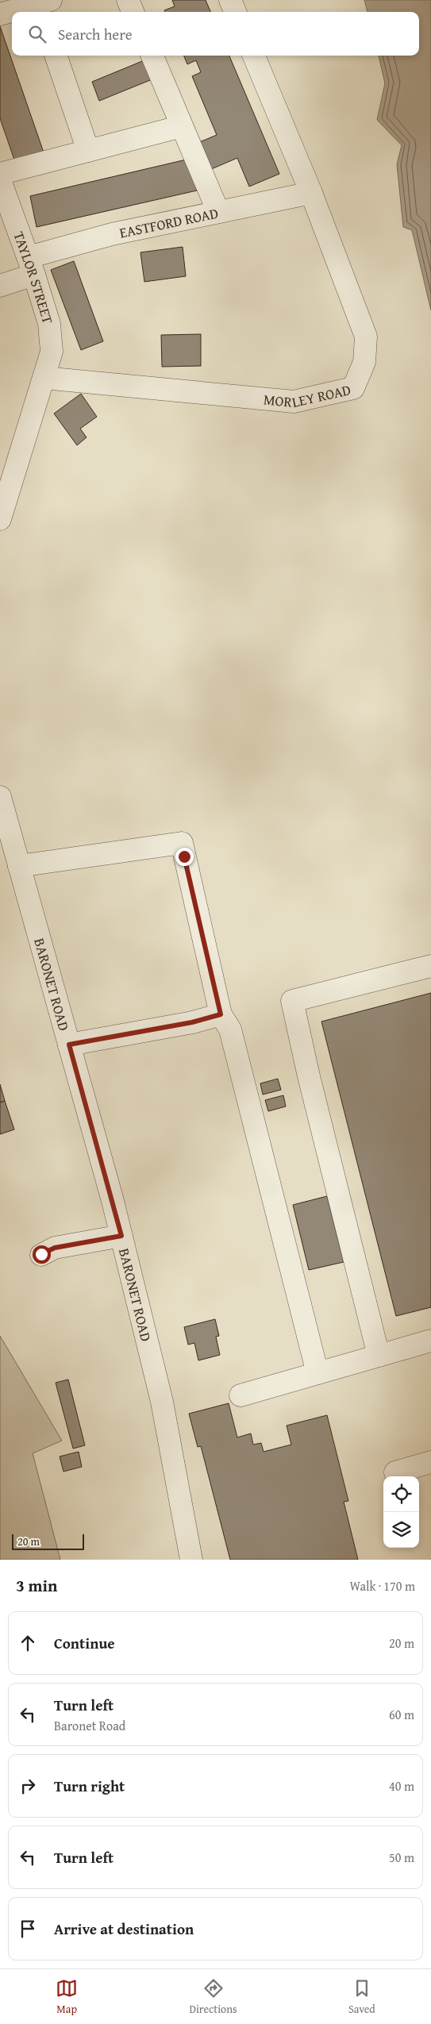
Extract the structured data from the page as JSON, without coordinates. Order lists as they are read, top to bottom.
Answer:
{
  "streets": {
    "street": [
      "EASTFORD ROAD",
      "TAYLOR STREET",
      "MORLEY ROAD",
      "BARONET ROAD"
    ]
  },
  "crossings": [
    ["EASTFORD ROAD", "TAYLOR STREET"],
    ["EASTFORD ROAD", "MORLEY ROAD"],
    ["TAYLOR STREET", "MORLEY ROAD"]
  ],
  "scale_bar": "20 m",
  "page": {
    "search": "Search here",
    "scale": "20 m",
    "heading": ["3 min", "Walk · 170 m"],
    "list": [
      ["Continue", "20 m"],
      ["Turn left", "Baronet Road", "60 m"],
      ["Turn right", "40 m"],
      ["Turn left", "50 m"],
      "Arrive at destination"
    ],
    "nav": ["Map", "Directions", "Saved"]
  }
}
